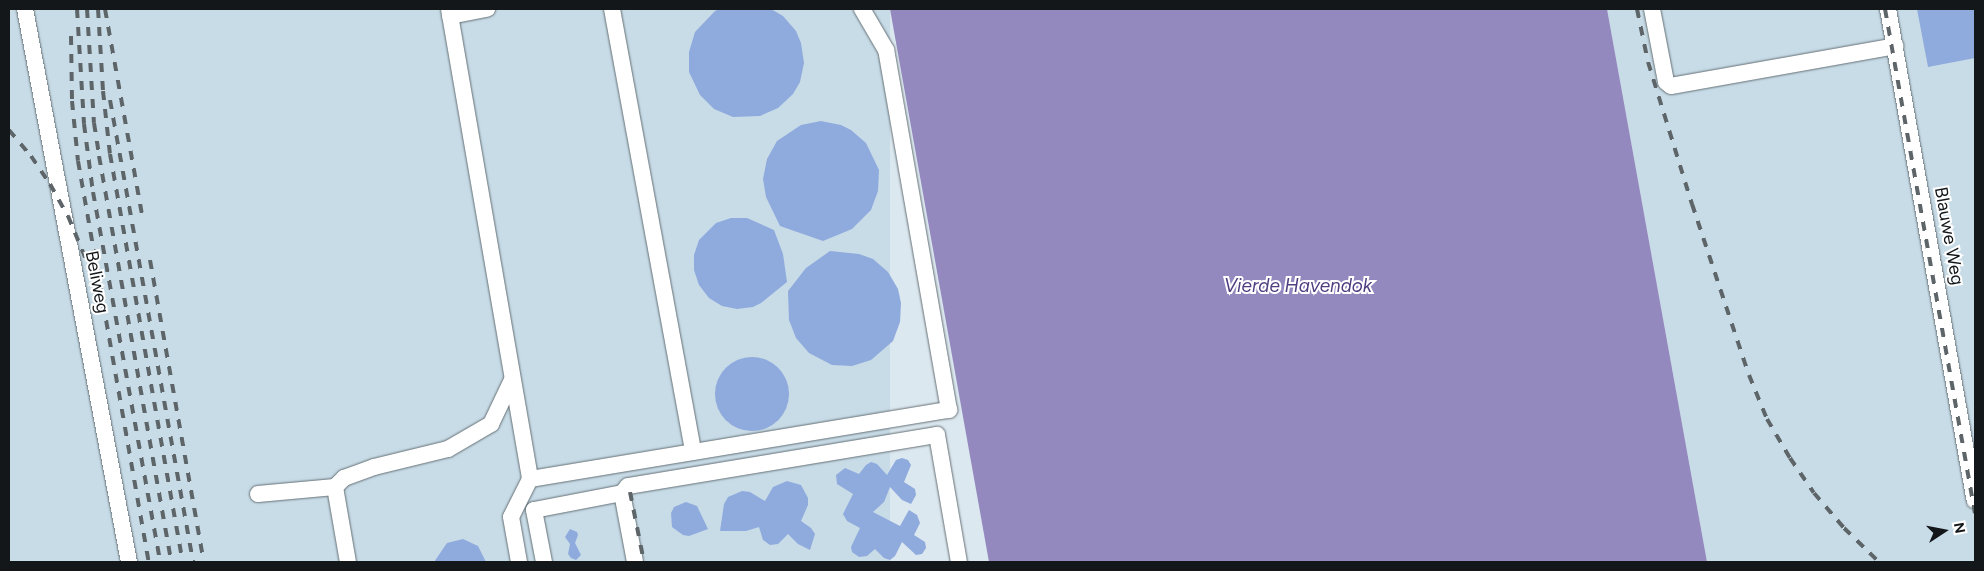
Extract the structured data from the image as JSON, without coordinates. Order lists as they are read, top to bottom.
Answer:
{
  "streets": {
    "street": ["Blauwe Weg", "Beliweg"]
  },
  "water": ["Vierde Havendok"],
  "north": "right"
}
